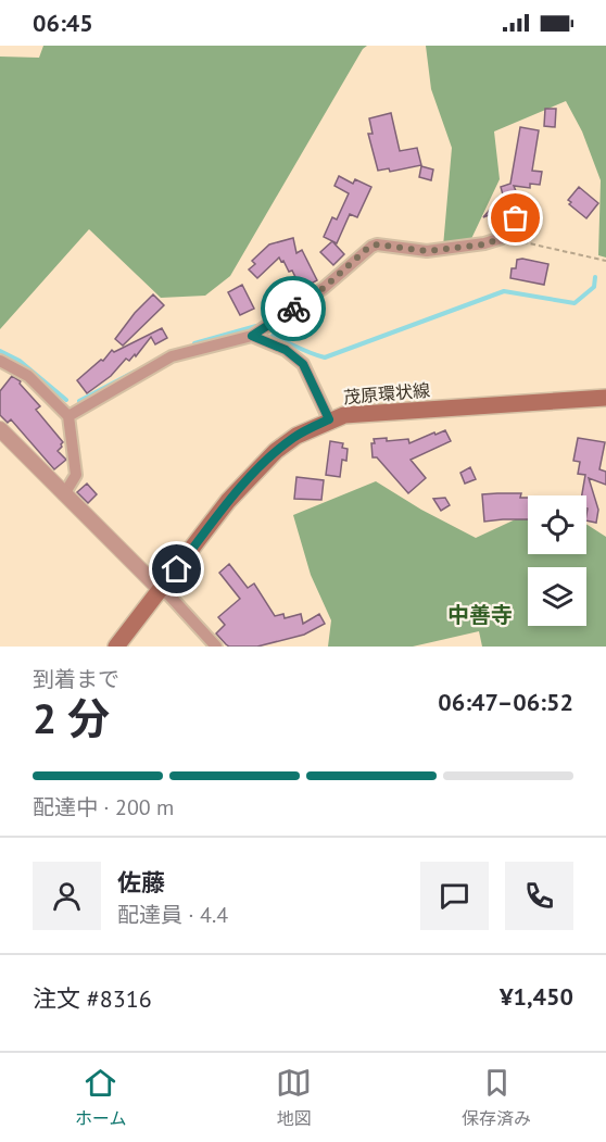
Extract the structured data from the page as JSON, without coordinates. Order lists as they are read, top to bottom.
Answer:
{
  "streets": {
    "main road": ["茂原環状線"]
  },
  "districts": ["中善寺"],
  "page": {
    "status": "06:45",
    "heading": ["2 分", "到着まで", "06:47–06:52"],
    "panel": [
      "佐藤",
      "配達員 · 4.4",
      "注文 #8316",
      "¥1,450"
    ],
    "bar": "配達中 · 200 m",
    "tabs": ["ホーム", "地図", "保存済み"]
  }
}
